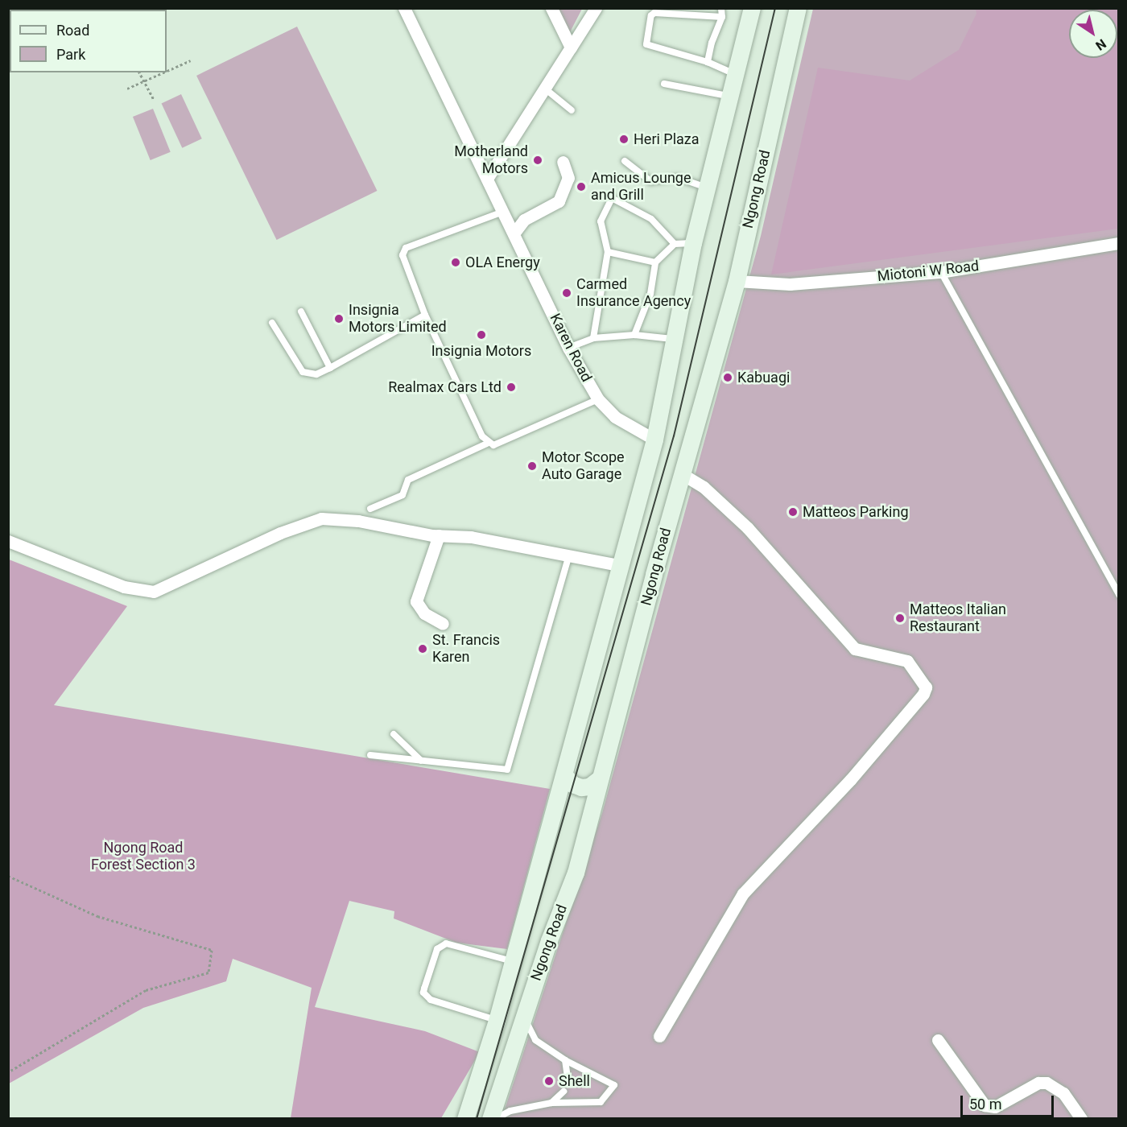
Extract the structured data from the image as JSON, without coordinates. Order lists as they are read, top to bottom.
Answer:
{
  "streets": {
    "main road": ["Ngong Road"],
    "street": ["Miotoni W Road", "Karen Road"]
  },
  "crossings": [
    ["Ngong Road", "Miotoni W Road"],
    ["Ngong Road", "Karen Road"]
  ],
  "parks": ["Ngong Road Forest Section 3"],
  "places": [
    "Heri Plaza",
    "Motherland Motors",
    "Amicus Lounge and Grill",
    "OLA Energy",
    "Carmed Insurance Agency",
    "Insignia Motors Limited",
    "Insignia Motors",
    "Kabuagi",
    "Realmax Cars Ltd",
    "Motor Scope Auto Garage",
    "Matteos Parking",
    "Matteos Italian Restaurant",
    "St. Francis Karen",
    "Shell"
  ],
  "legend": ["Road", "Park"],
  "scale_bar": "50 m",
  "north": "bottom right"
}
